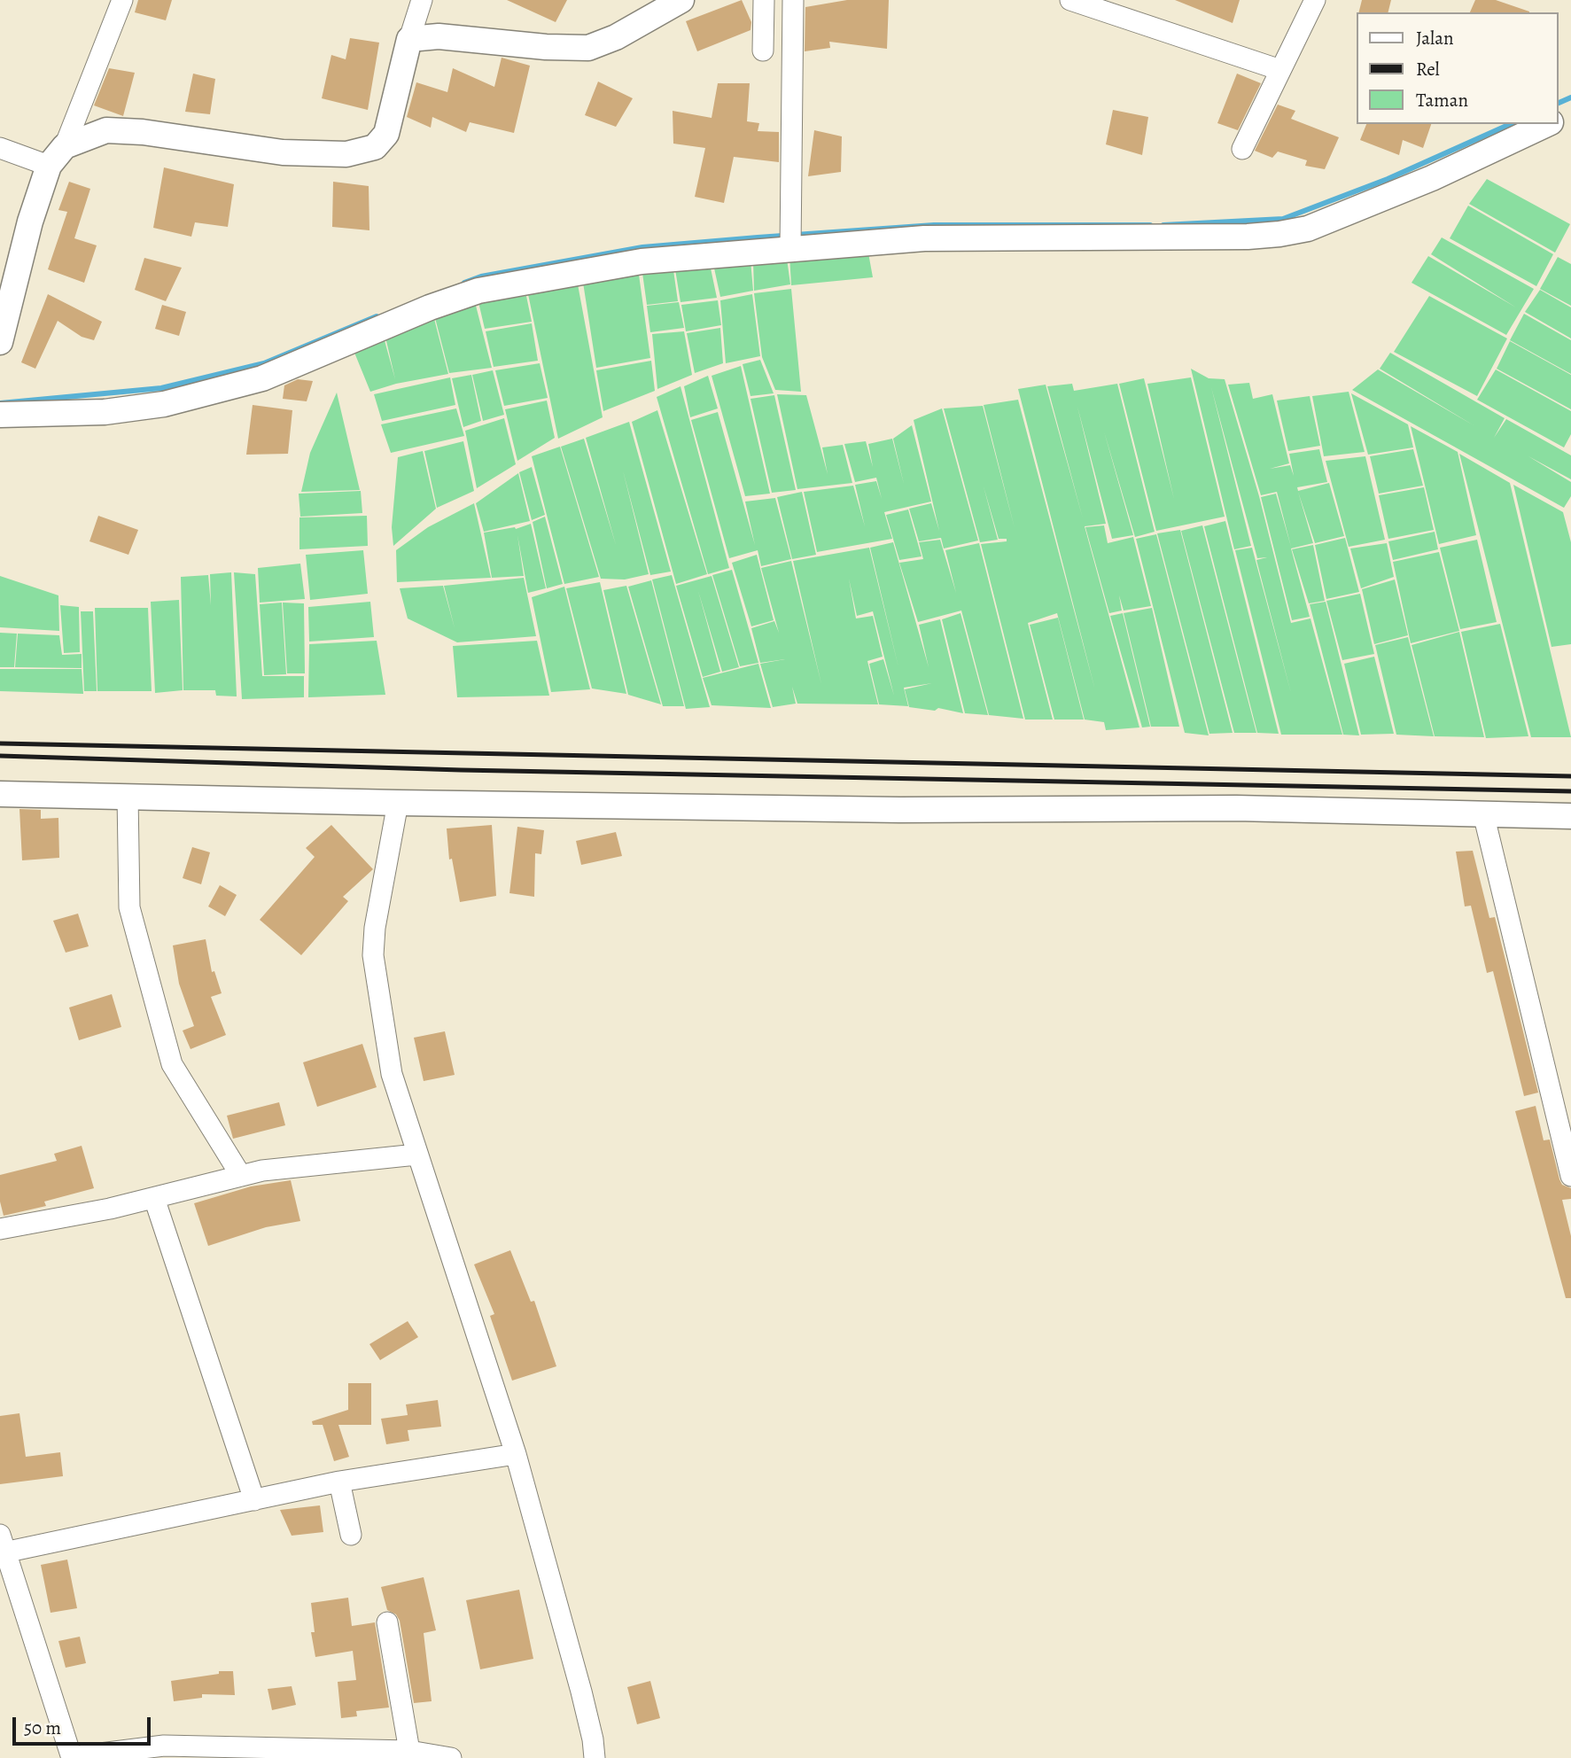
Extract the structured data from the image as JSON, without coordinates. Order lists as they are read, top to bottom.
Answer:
{
  "legend": ["Jalan", "Rel", "Taman"],
  "scale_bar": "50 m"
}
